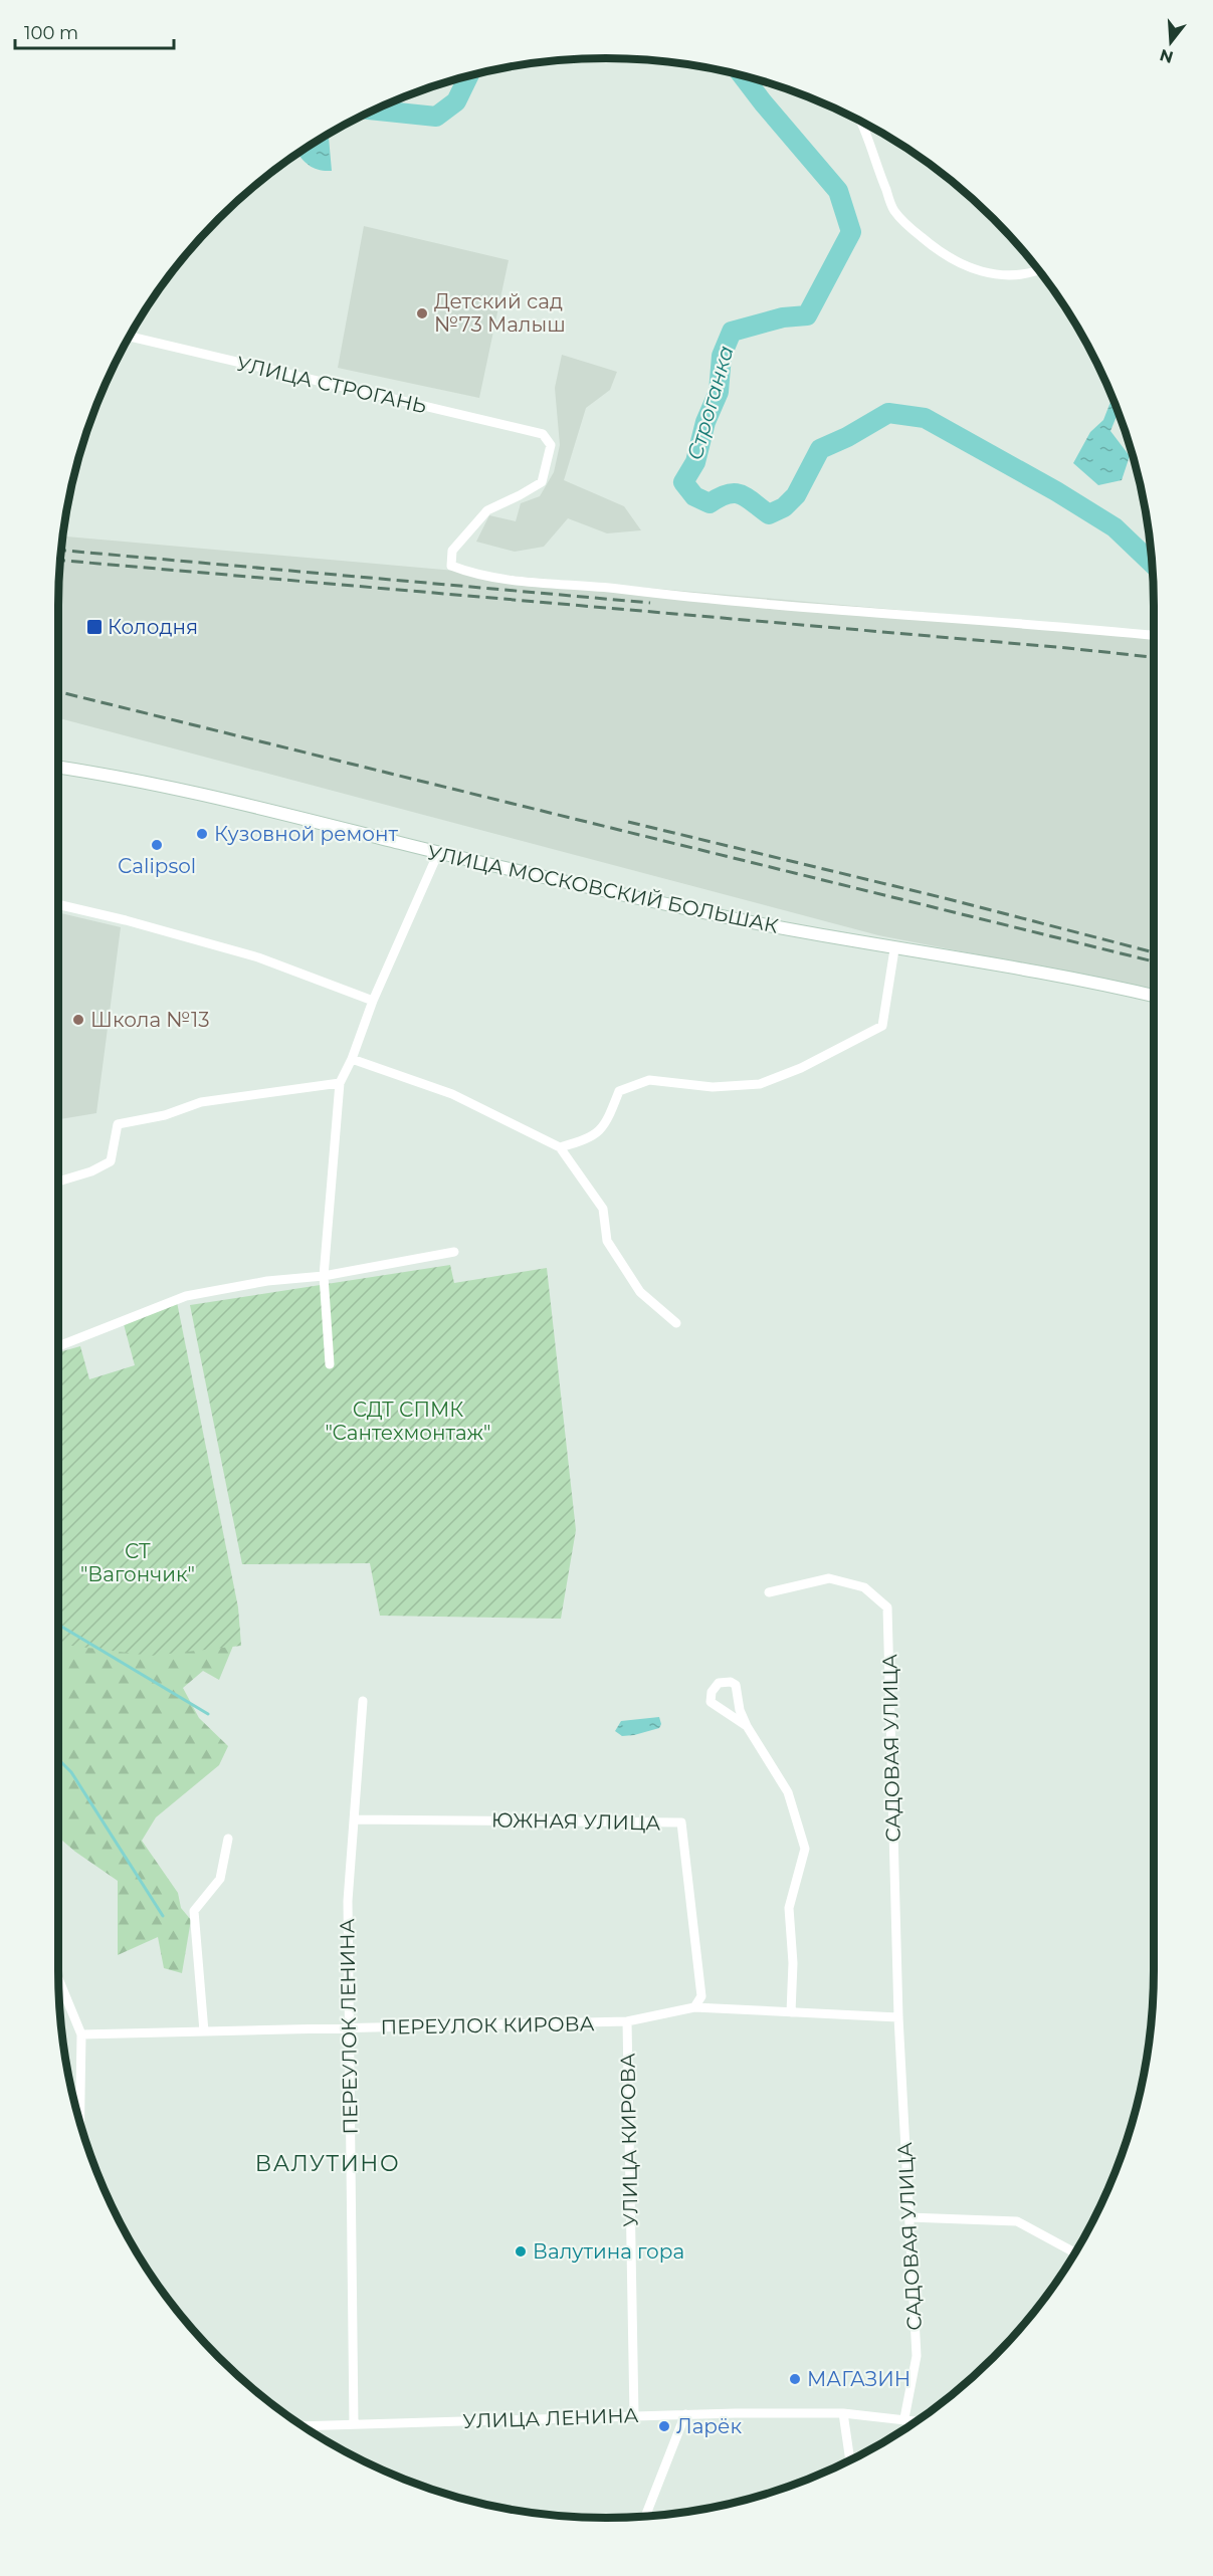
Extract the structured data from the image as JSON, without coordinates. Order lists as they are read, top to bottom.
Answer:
{
  "streets": {
    "street": [
      "УЛИЦА СТРОГАНЬ",
      "УЛИЦА МОСКОВСКИЙ БОЛЬШАК",
      "САДОВАЯ УЛИЦА",
      "ЮЖНАЯ УЛИЦА",
      "ПЕРЕУЛОК КИРОВА",
      "ПЕРЕУЛОК ЛЕНИНА",
      "УЛИЦА КИРОВА",
      "УЛИЦА ЛЕНИНА"
    ]
  },
  "crossings": [
    ["САДОВАЯ УЛИЦА", "УЛИЦА ЛЕНИНА"],
    ["ЮЖНАЯ УЛИЦА", "ПЕРЕУЛОК ЛЕНИНА"],
    ["ПЕРЕУЛОК КИРОВА", "ПЕРЕУЛОК ЛЕНИНА"],
    ["ПЕРЕУЛОК КИРОВА", "УЛИЦА КИРОВА"],
    ["ПЕРЕУЛОК ЛЕНИНА", "УЛИЦА ЛЕНИНА"],
    ["УЛИЦА КИРОВА", "УЛИЦА ЛЕНИНА"]
  ],
  "districts": ["ВАЛУТИНО"],
  "water": ["Строганка"],
  "parks": ["СДТ СПМК \"Сантехмонтаж\"", "СТ \"Вагончик\""],
  "places": {
    "other": [
      "Детский сад №73 Малыш",
      "Кузовной ремонт",
      "Сalipsol",
      "Школа №13",
      "Валутина гора",
      "МАГАЗИН",
      "Ларёк"
    ],
    "transit": ["Колодня"]
  },
  "scale_bar": "100 m",
  "north": "bottom"
}
